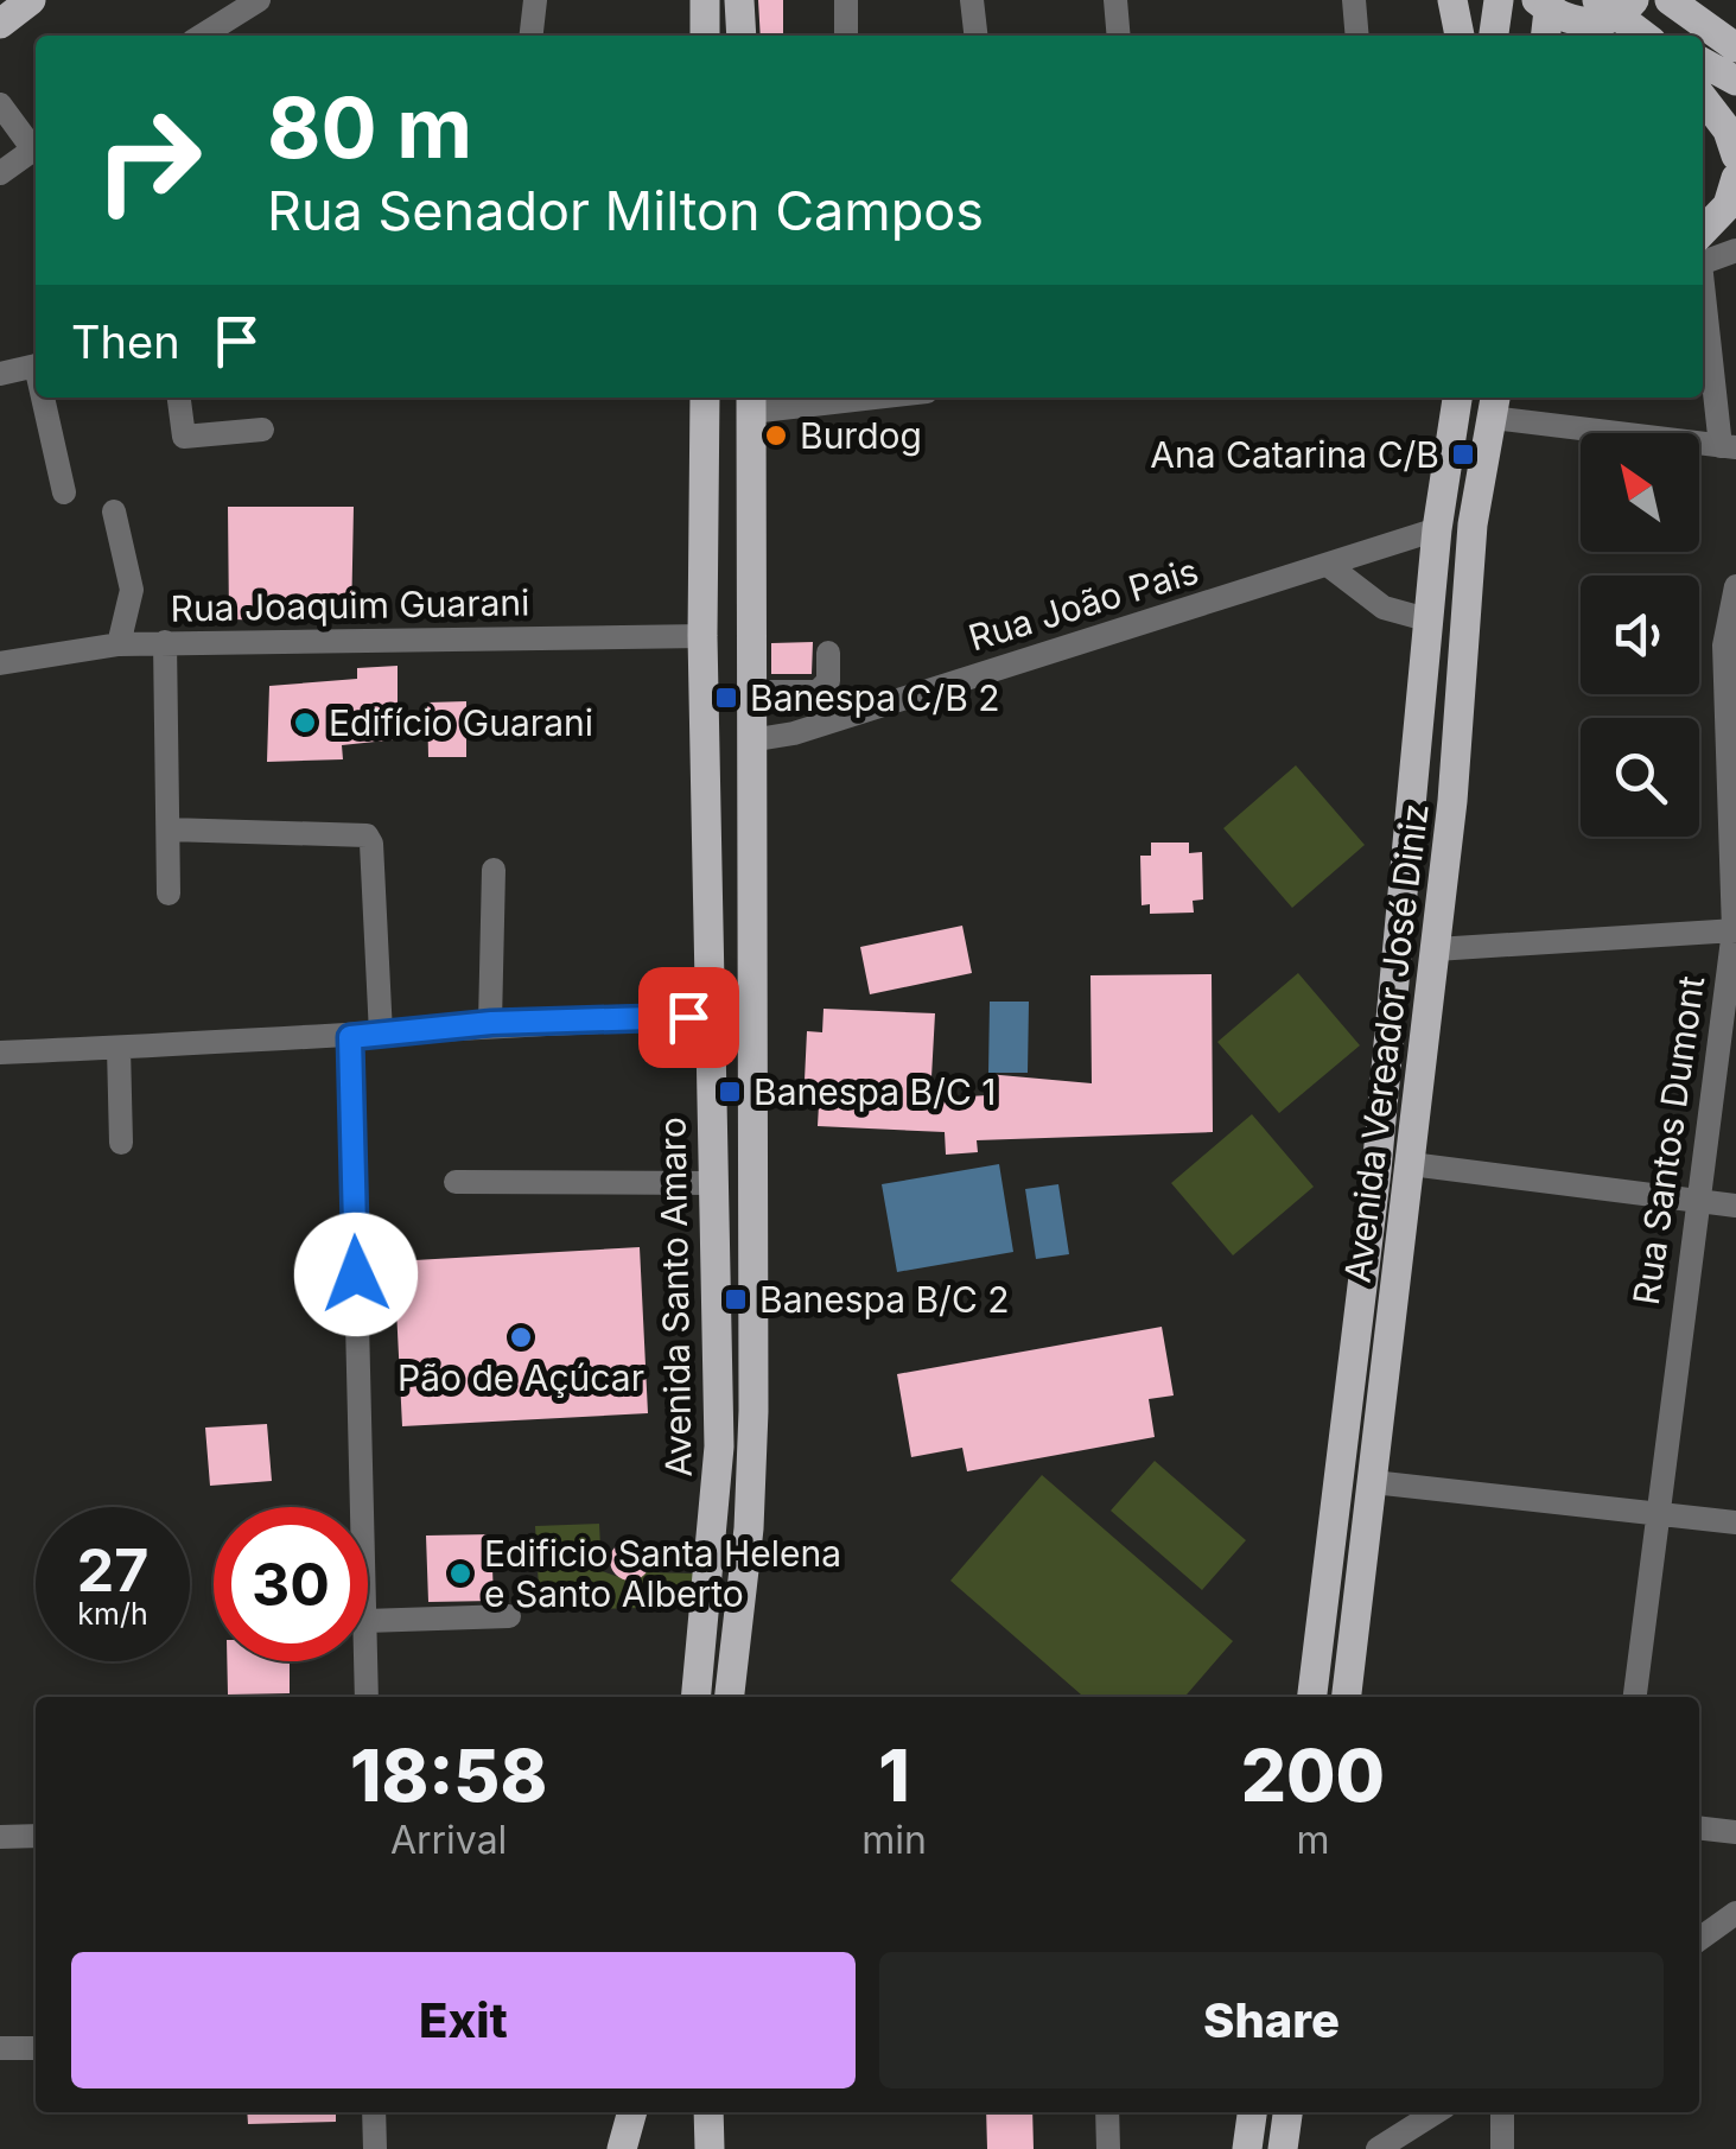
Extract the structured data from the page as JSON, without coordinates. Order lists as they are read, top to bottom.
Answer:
{
  "streets": {
    "main road": ["Avenida Vereador José Diniz", "Avenida Santo Amaro"],
    "street": ["Rua João Pais", "Rua Joaquim Guarani", "Rua Santos Dumont"]
  },
  "crossings": [
    ["Rua João Pais", "Avenida Vereador José Diniz"],
    ["Rua João Pais", "Avenida Santo Amaro"],
    ["Rua Joaquim Guarani", "Avenida Santo Amaro"]
  ],
  "places": {
    "other": [
      "Burdog",
      "Edifício Guarani",
      "Pão de Açúcar",
      "Edificio Santa Helena e Santo Alberto"
    ],
    "transit": [
      "Ana Catarina C/B",
      "Banespa C/B 2",
      "Banespa B/C 1",
      "Banespa B/C 2"
    ]
  },
  "north": "top left",
  "page": {
    "turn": ["80 m", "Rua Senador Milton Campos"],
    "then": "Then",
    "speed": "27 km/h",
    "limit": "30",
    "eta": [
      "18:58",
      "Arrival",
      "1",
      "min",
      "200",
      "m"
    ],
    "buttons": ["Exit", "Share"]
  }
}
